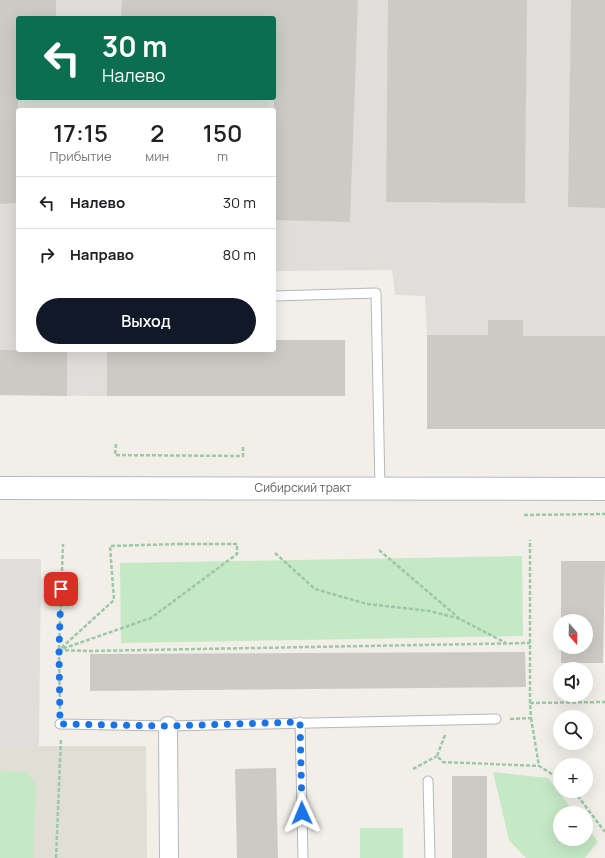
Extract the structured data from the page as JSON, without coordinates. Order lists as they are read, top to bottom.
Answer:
{
  "streets": {
    "main road": ["Сибирский тракт"]
  },
  "north": "bottom",
  "page": {
    "turn": ["30 m", "Налево"],
    "eta": [
      "17:15",
      "Прибытие",
      "2",
      "мин",
      "150",
      "m"
    ],
    "list": [
      {
        "name": "Налево",
        "value": "30 m"
      },
      {
        "name": "Направо",
        "value": "80 m"
      }
    ],
    "buttons": "Выход",
    "map_buttons": ["+", "−"]
  }
}
